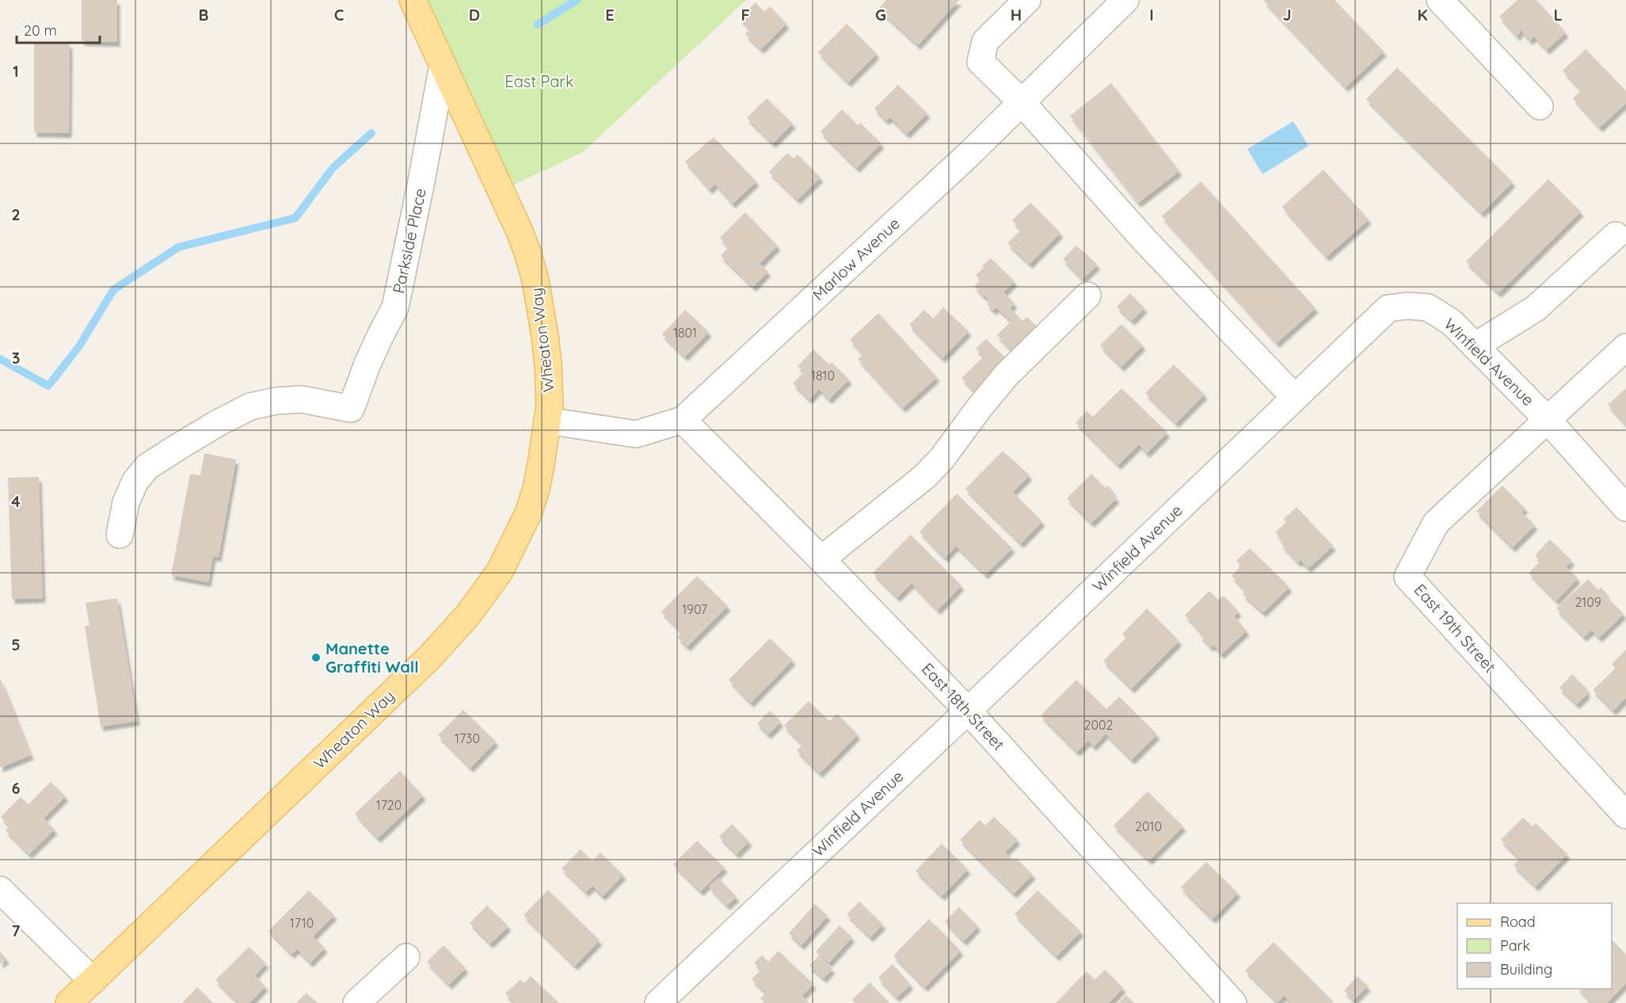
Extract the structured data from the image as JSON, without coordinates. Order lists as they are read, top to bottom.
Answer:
{
  "streets": {
    "main road": ["Wheaton Way"],
    "street": [
      "Parkside Place",
      "Marlow Avenue",
      "Winfield Avenue",
      "East 19th Street",
      "East 18th Street"
    ]
  },
  "crossings": [
    ["Parkside Place", "Wheaton Way"],
    ["Marlow Avenue", "Wheaton Way"],
    ["Marlow Avenue", "East 18th Street"],
    ["Winfield Avenue", "East 19th Street"],
    ["Winfield Avenue", "East 18th Street"]
  ],
  "parks": ["East Park"],
  "places": ["Manette Graffiti Wall"],
  "house_numbers": [
    "1801",
    "1810",
    "2109",
    "1907",
    "2002",
    "1730",
    "1720",
    "2010",
    "1710"
  ],
  "legend": ["Road", "Park", "Building"],
  "scale_bar": "20 m",
  "grid": {
    "columns": [
      "B",
      "C",
      "D",
      "E",
      "F",
      "G",
      "H",
      "I",
      "J",
      "K",
      "L"
    ],
    "rows": [
      "1",
      "2",
      "3",
      "4",
      "5",
      "6",
      "7"
    ]
  }
}
